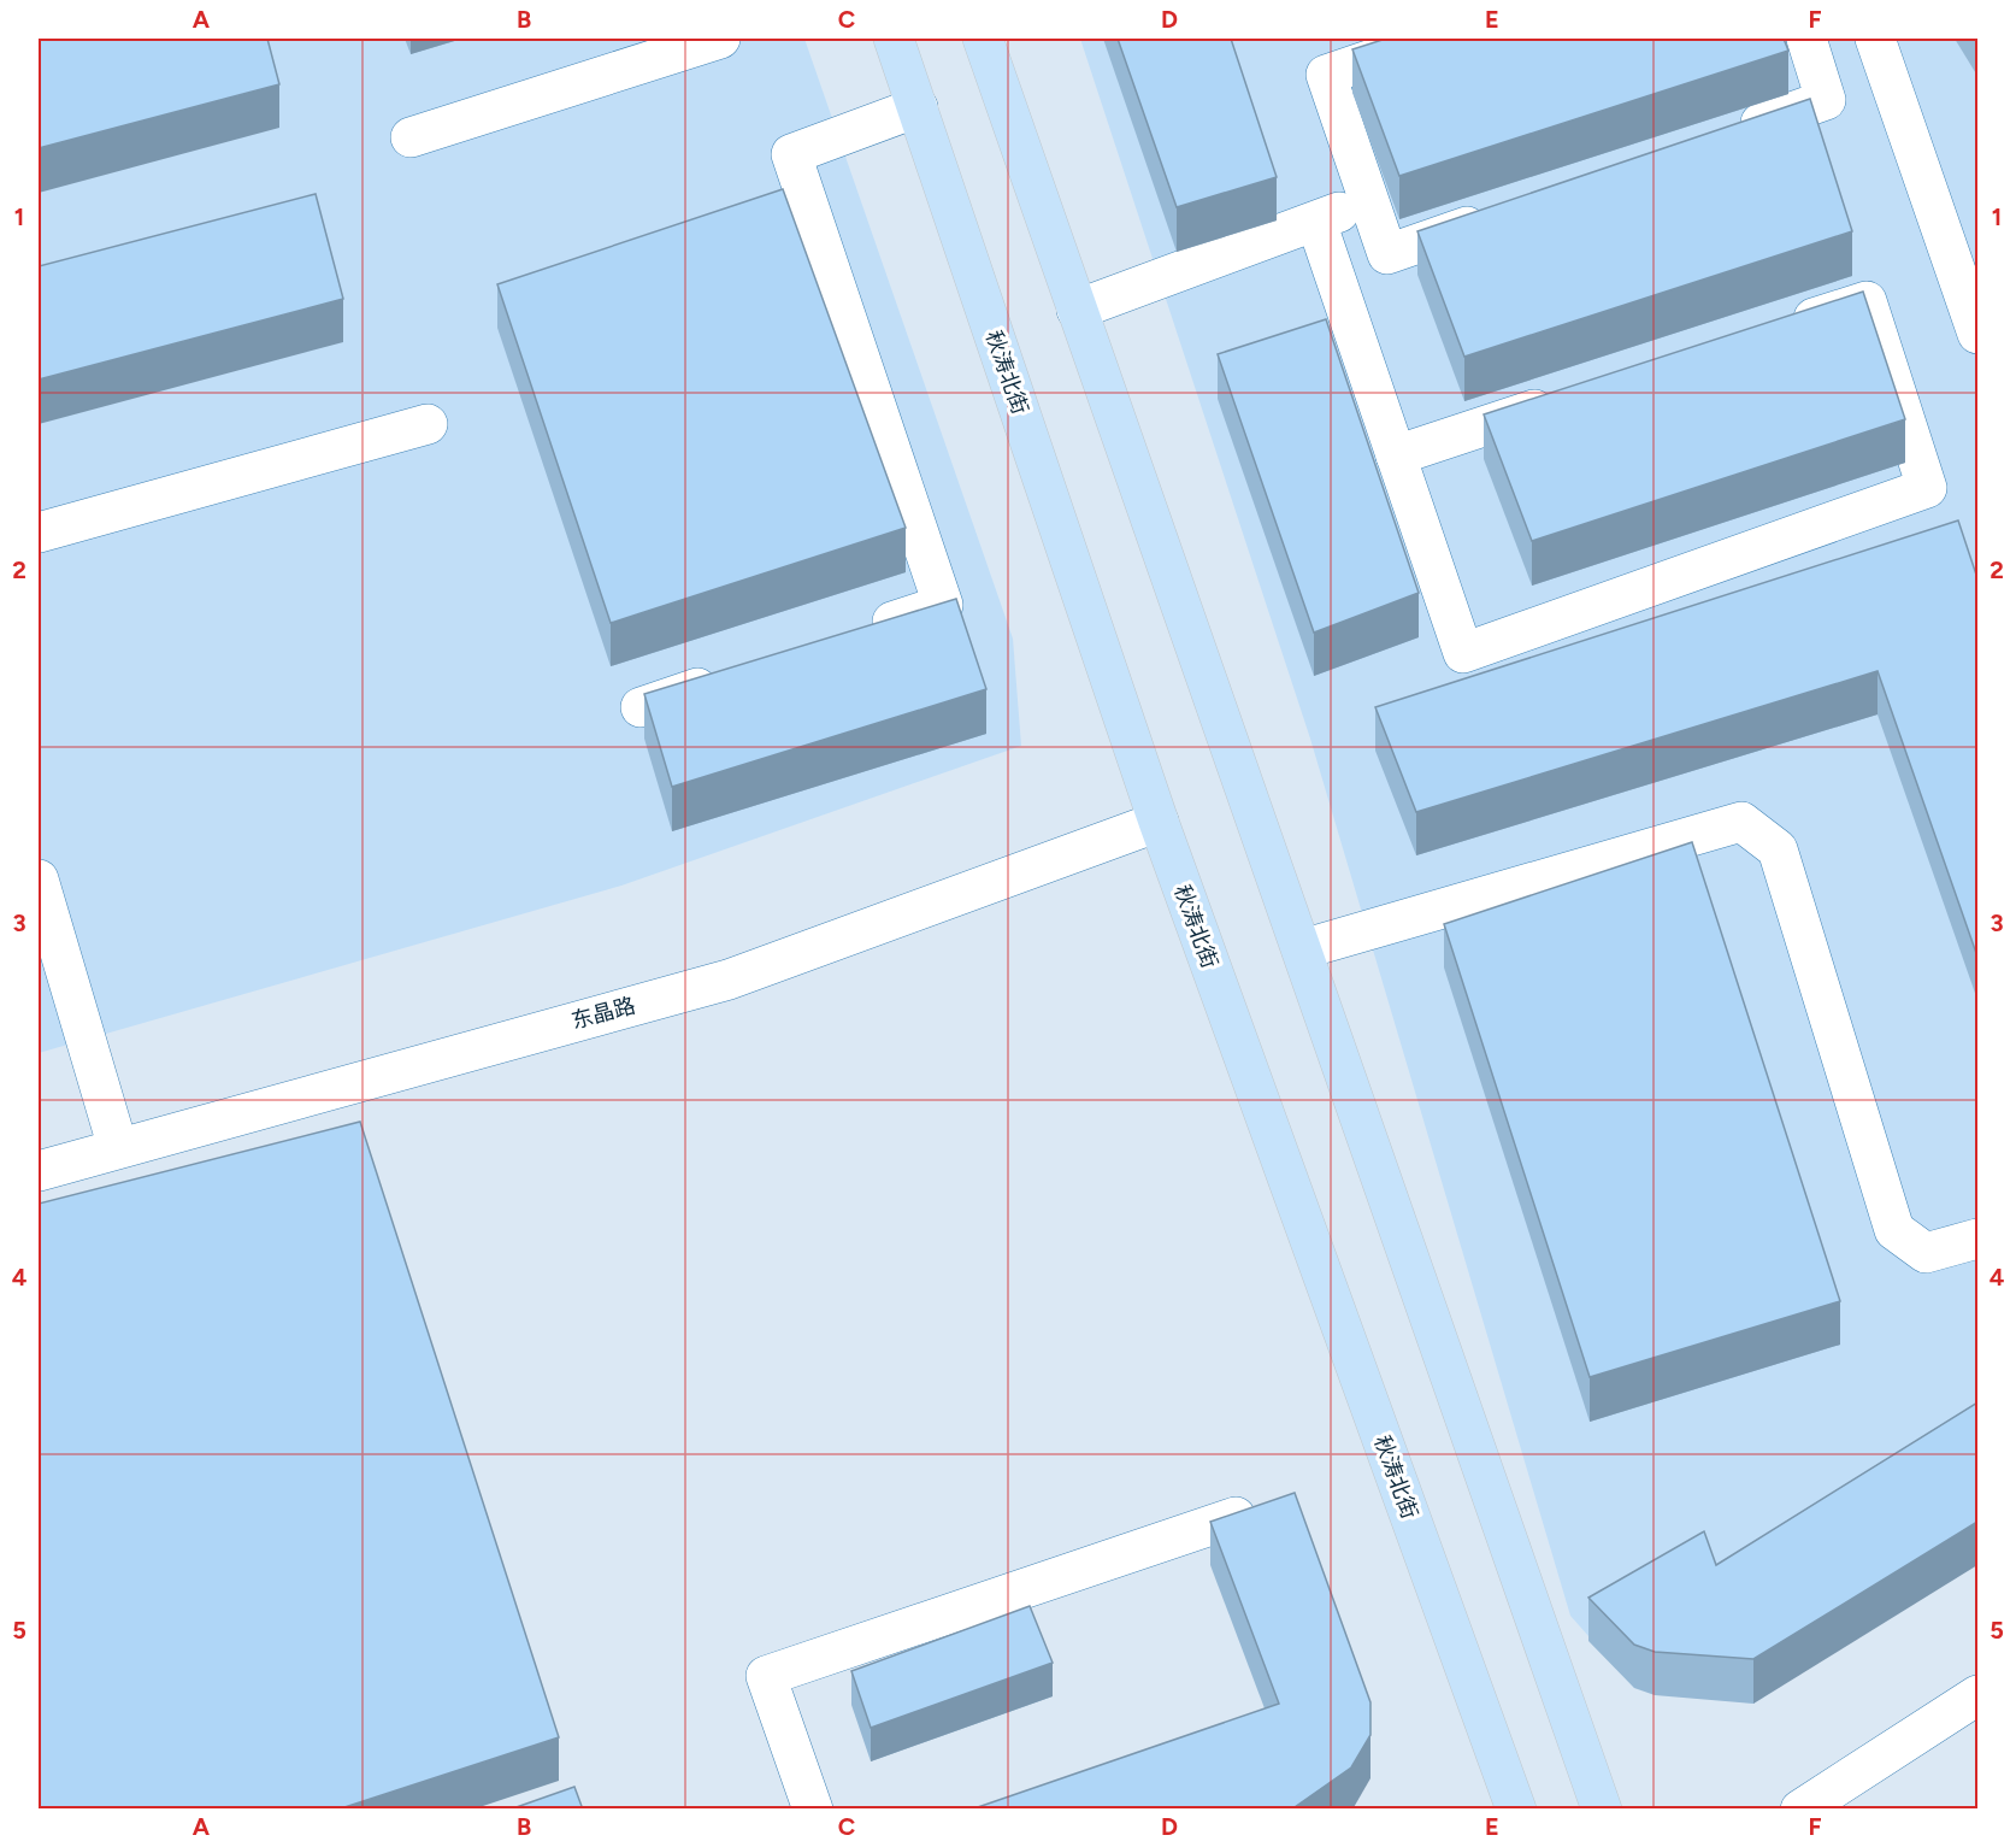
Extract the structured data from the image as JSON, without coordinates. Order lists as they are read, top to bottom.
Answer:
{
  "streets": {
    "main road": ["秋涛北街"],
    "street": ["东晶路"]
  },
  "crossings": [
    ["秋涛北街", "东晶路"]
  ],
  "grid": {
    "columns": [
      "A",
      "B",
      "C",
      "D",
      "E",
      "F"
    ],
    "rows": [
      "1",
      "2",
      "3",
      "4",
      "5"
    ]
  }
}
